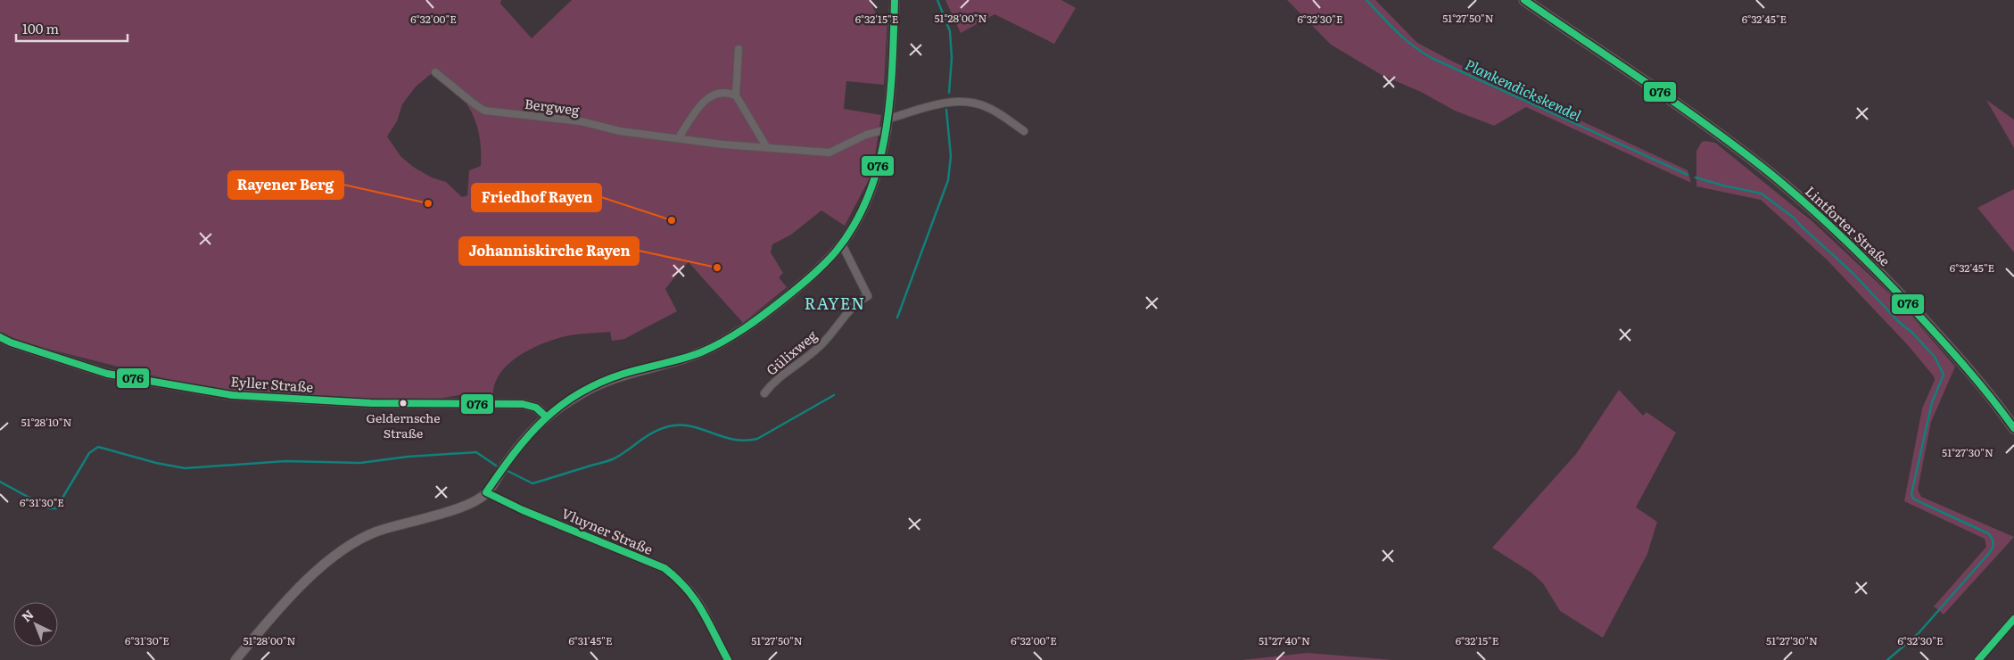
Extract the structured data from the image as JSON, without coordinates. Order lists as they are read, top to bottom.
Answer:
{
  "streets": {
    "main road": ["Lintforter Straße", "Eyller Straße"],
    "street": ["Bergweg", "Gülixweg", "Vluyner Straße"]
  },
  "districts": ["RAYEN"],
  "water": ["Plankendickskendel"],
  "places": [
    "Rayener Berg",
    "Friedhof Rayen",
    "Johanniskirche Rayen",
    "Geldernsche Straße"
  ],
  "lines": ["transit line 076"],
  "scale_bar": "100 m",
  "north": "top left",
  "coordinates": [
    "51°28'00\"N",
    "51°27'50\"N",
    "6°32'45\"E",
    "6°32'00\"E",
    "6°32'15\"E",
    "6°32'30\"E",
    "51°28'10\"N",
    "51°27'30\"N",
    "6°31'30\"E",
    "6°31'45\"E",
    "51°27'40\"N"
  ]
}
